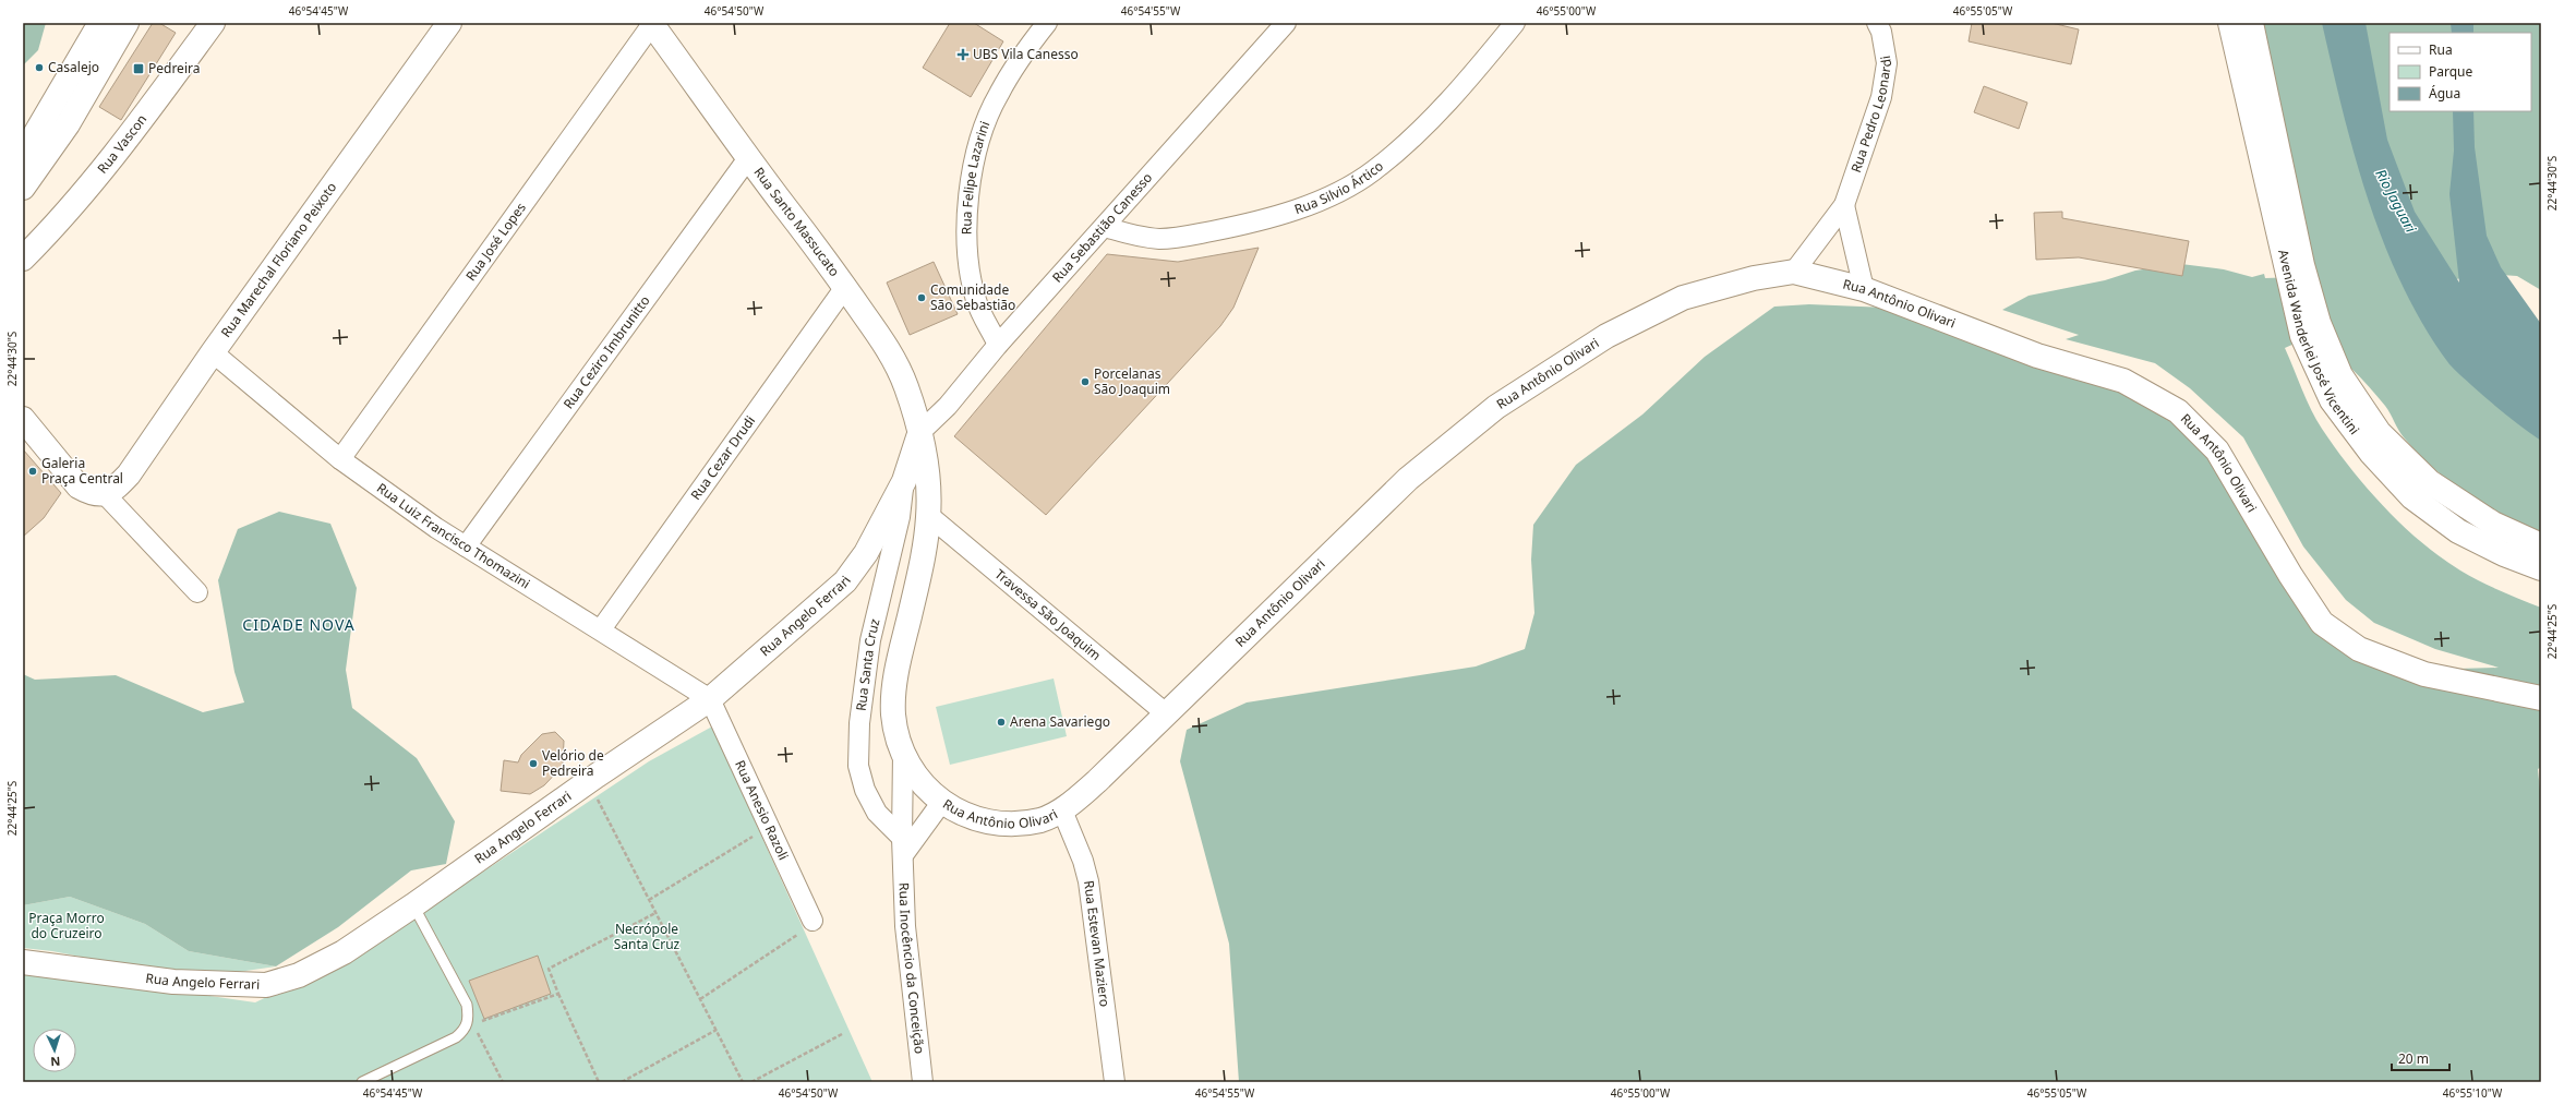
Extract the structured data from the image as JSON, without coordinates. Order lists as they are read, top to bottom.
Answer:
{
  "streets": {
    "street": [
      "Rua Pedro Leonardi",
      "Rua Vascon",
      "Rua Felipe Lazarini",
      "Rua Silvio Ártico",
      "Rua Santo Massucato",
      "Rua Sebastião Canesso",
      "Rua José Lopes",
      "Rua Marechal Floriano Peixoto",
      "Rua Antônio Olivari",
      "Avenida Wanderlei José Vicentini",
      "Rua Ceziro Imbrunitto",
      "Rua Cezar Drudi",
      "Rua Luiz Francisco Thomazini",
      "Travessa São Joaquim",
      "Rua Angelo Ferrari",
      "Rua Santa Cruz",
      "Rua Anesio Razoli",
      "Rua Estevan Maziero",
      "Rua Inocêncio da Conceição"
    ]
  },
  "crossings": [
    ["Rua Pedro Leonardi", "Rua Antônio Olivari"],
    ["Rua Felipe Lazarini", "Rua Sebastião Canesso"],
    ["Rua Silvio Ártico", "Rua Sebastião Canesso"],
    ["Rua Santo Massucato", "Rua Sebastião Canesso"],
    ["Rua Santo Massucato", "Rua José Lopes"],
    ["Rua Santo Massucato", "Rua Antônio Olivari"],
    ["Rua Santo Massucato", "Rua Ceziro Imbrunitto"],
    ["Rua Santo Massucato", "Rua Cezar Drudi"],
    ["Rua Santo Massucato", "Rua Angelo Ferrari"],
    ["Rua Sebastião Canesso", "Rua Antônio Olivari"],
    ["Rua Sebastião Canesso", "Rua Angelo Ferrari"],
    ["Rua José Lopes", "Rua Luiz Francisco Thomazini"],
    ["Rua Marechal Floriano Peixoto", "Rua Luiz Francisco Thomazini"],
    ["Rua Antônio Olivari", "Travessa São Joaquim"],
    ["Rua Antônio Olivari", "Rua Angelo Ferrari"],
    ["Rua Antônio Olivari", "Rua Estevan Maziero"],
    ["Rua Antônio Olivari", "Rua Inocêncio da Conceição"],
    ["Rua Ceziro Imbrunitto", "Rua Luiz Francisco Thomazini"],
    ["Rua Cezar Drudi", "Rua Luiz Francisco Thomazini"],
    ["Rua Luiz Francisco Thomazini", "Rua Angelo Ferrari"],
    ["Rua Luiz Francisco Thomazini", "Rua Anesio Razoli"],
    ["Rua Angelo Ferrari", "Rua Santa Cruz"],
    ["Rua Angelo Ferrari", "Rua Anesio Razoli"],
    ["Rua Santa Cruz", "Rua Inocêncio da Conceição"]
  ],
  "districts": ["CIDADE NOVA"],
  "water": ["Rio Jaguari"],
  "parks": ["Praça Morro do Cruzeiro", "Necrópole Santa Cruz"],
  "places": {
    "health": ["UBS Vila Canesso"],
    "other": [
      "Casalejo",
      "Comunidade São Sebastião",
      "Porcelanas São Joaquim",
      "Galeria Praça Central",
      "Arena Savariego",
      "Velório de Pedreira"
    ],
    "transit": ["Pedreira"]
  },
  "legend": ["Rua", "Parque", "Água"],
  "scale_bar": "20 m",
  "north": "bottom",
  "coordinates": [
    "46°54'45\"W",
    "46°54'50\"W",
    "46°54'55\"W",
    "46°55'00\"W",
    "46°55'05\"W",
    "22°44'30\"S",
    "22°44'25\"S",
    "46°55'10\"W"
  ]
}
